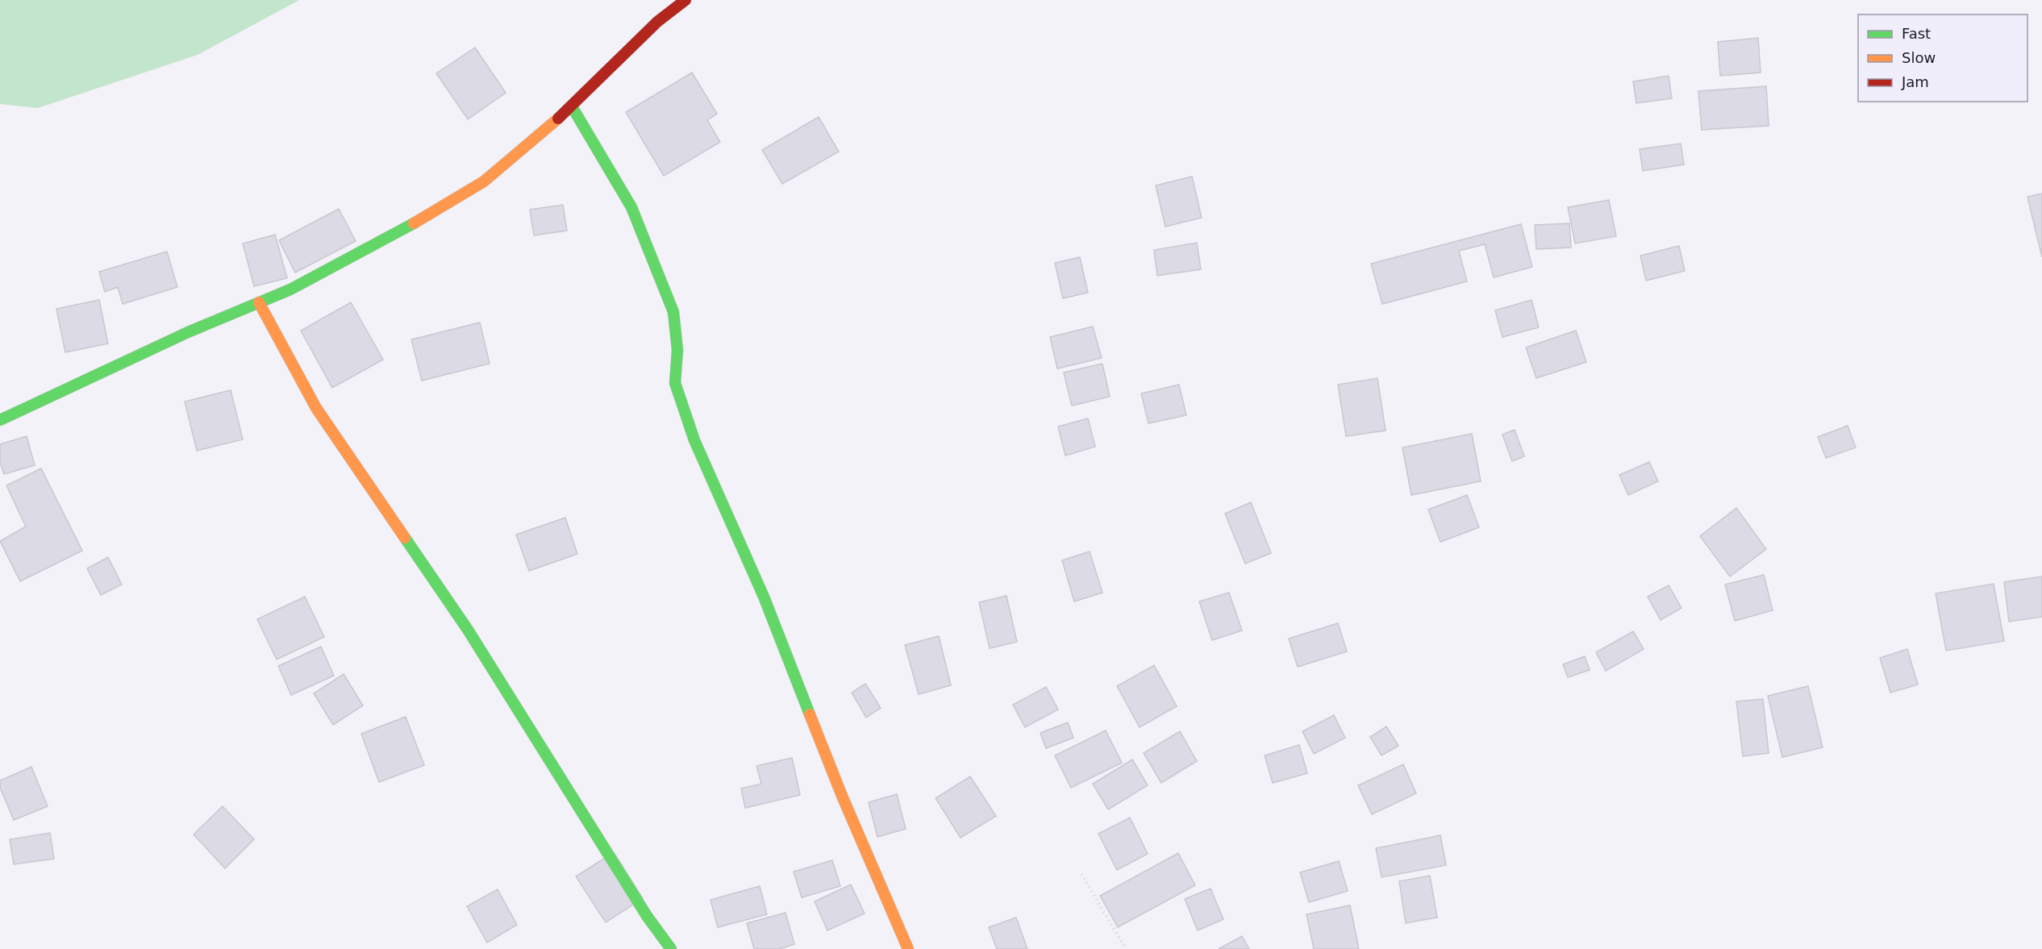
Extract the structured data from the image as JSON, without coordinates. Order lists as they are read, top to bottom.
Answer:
{
  "legend": ["Fast", "Slow", "Jam"]
}
